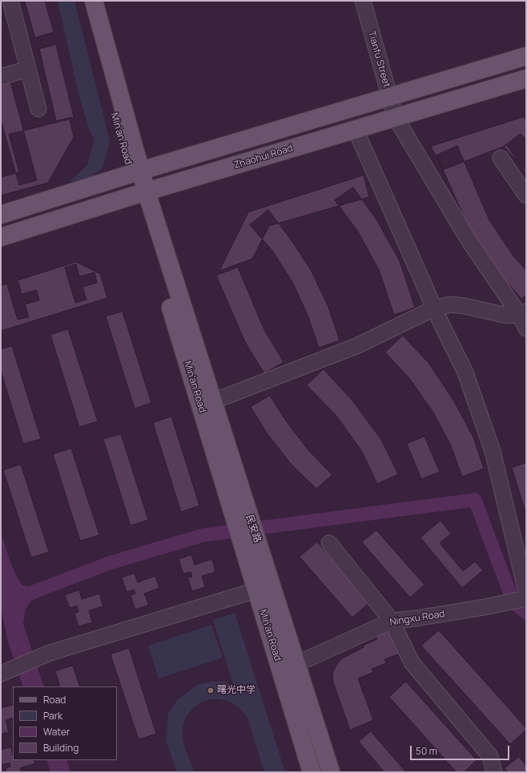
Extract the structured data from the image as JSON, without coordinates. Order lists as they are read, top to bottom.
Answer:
{
  "streets": {
    "main road": ["Min'an Road", "Zhaohui Road"],
    "street": ["Tianfu Street", "Ningxu Road"]
  },
  "crossings": [
    ["Tianfu Street", "Zhaohui Road"],
    ["Min'an Road", "Zhaohui Road"],
    ["Min'an Road", "Ningxu Road"]
  ],
  "places": ["曙光中学"],
  "legend": [
    "Road",
    "Park",
    "Water",
    "Building"
  ],
  "scale_bar": "50 m"
}
